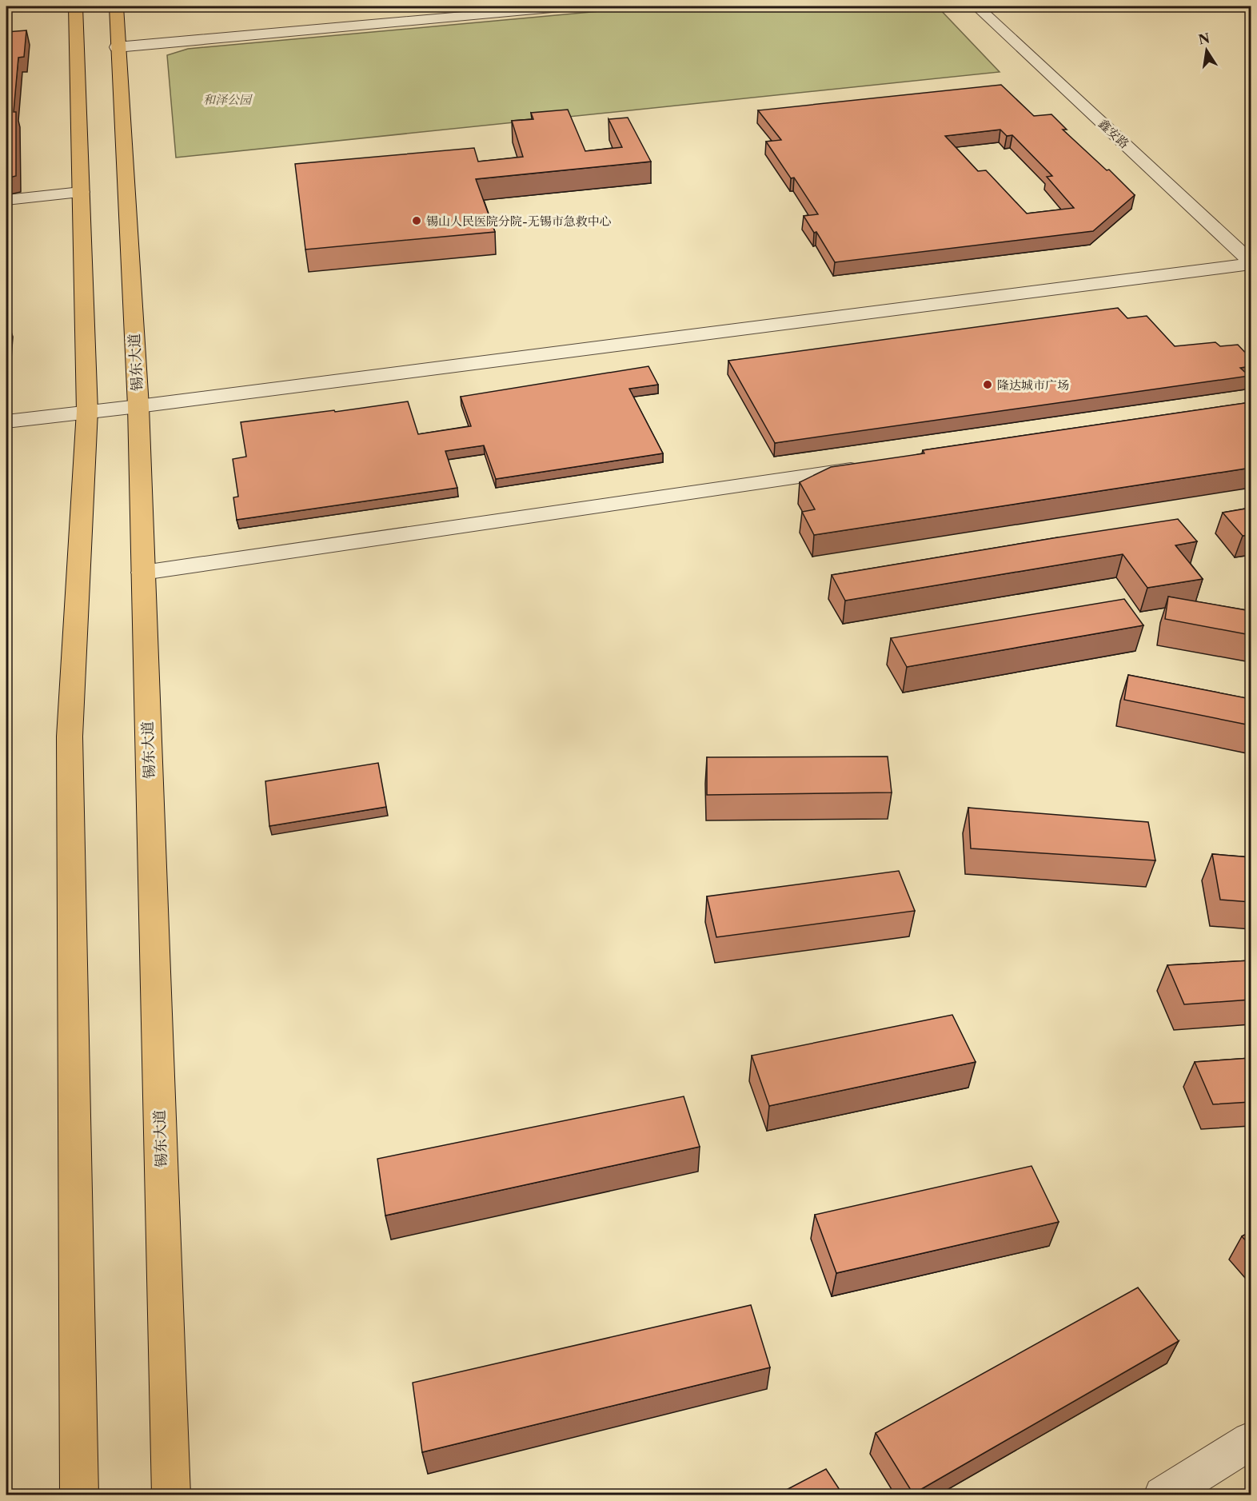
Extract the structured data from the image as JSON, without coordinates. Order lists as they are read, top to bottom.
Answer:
{
  "streets": {
    "main road": ["锡东大道"],
    "street": ["鑫安路"]
  },
  "parks": ["和泽公园"],
  "places": ["锡山人民医院分院-无锡市急救中心", "隆达城市广场"],
  "north": "top"
}
